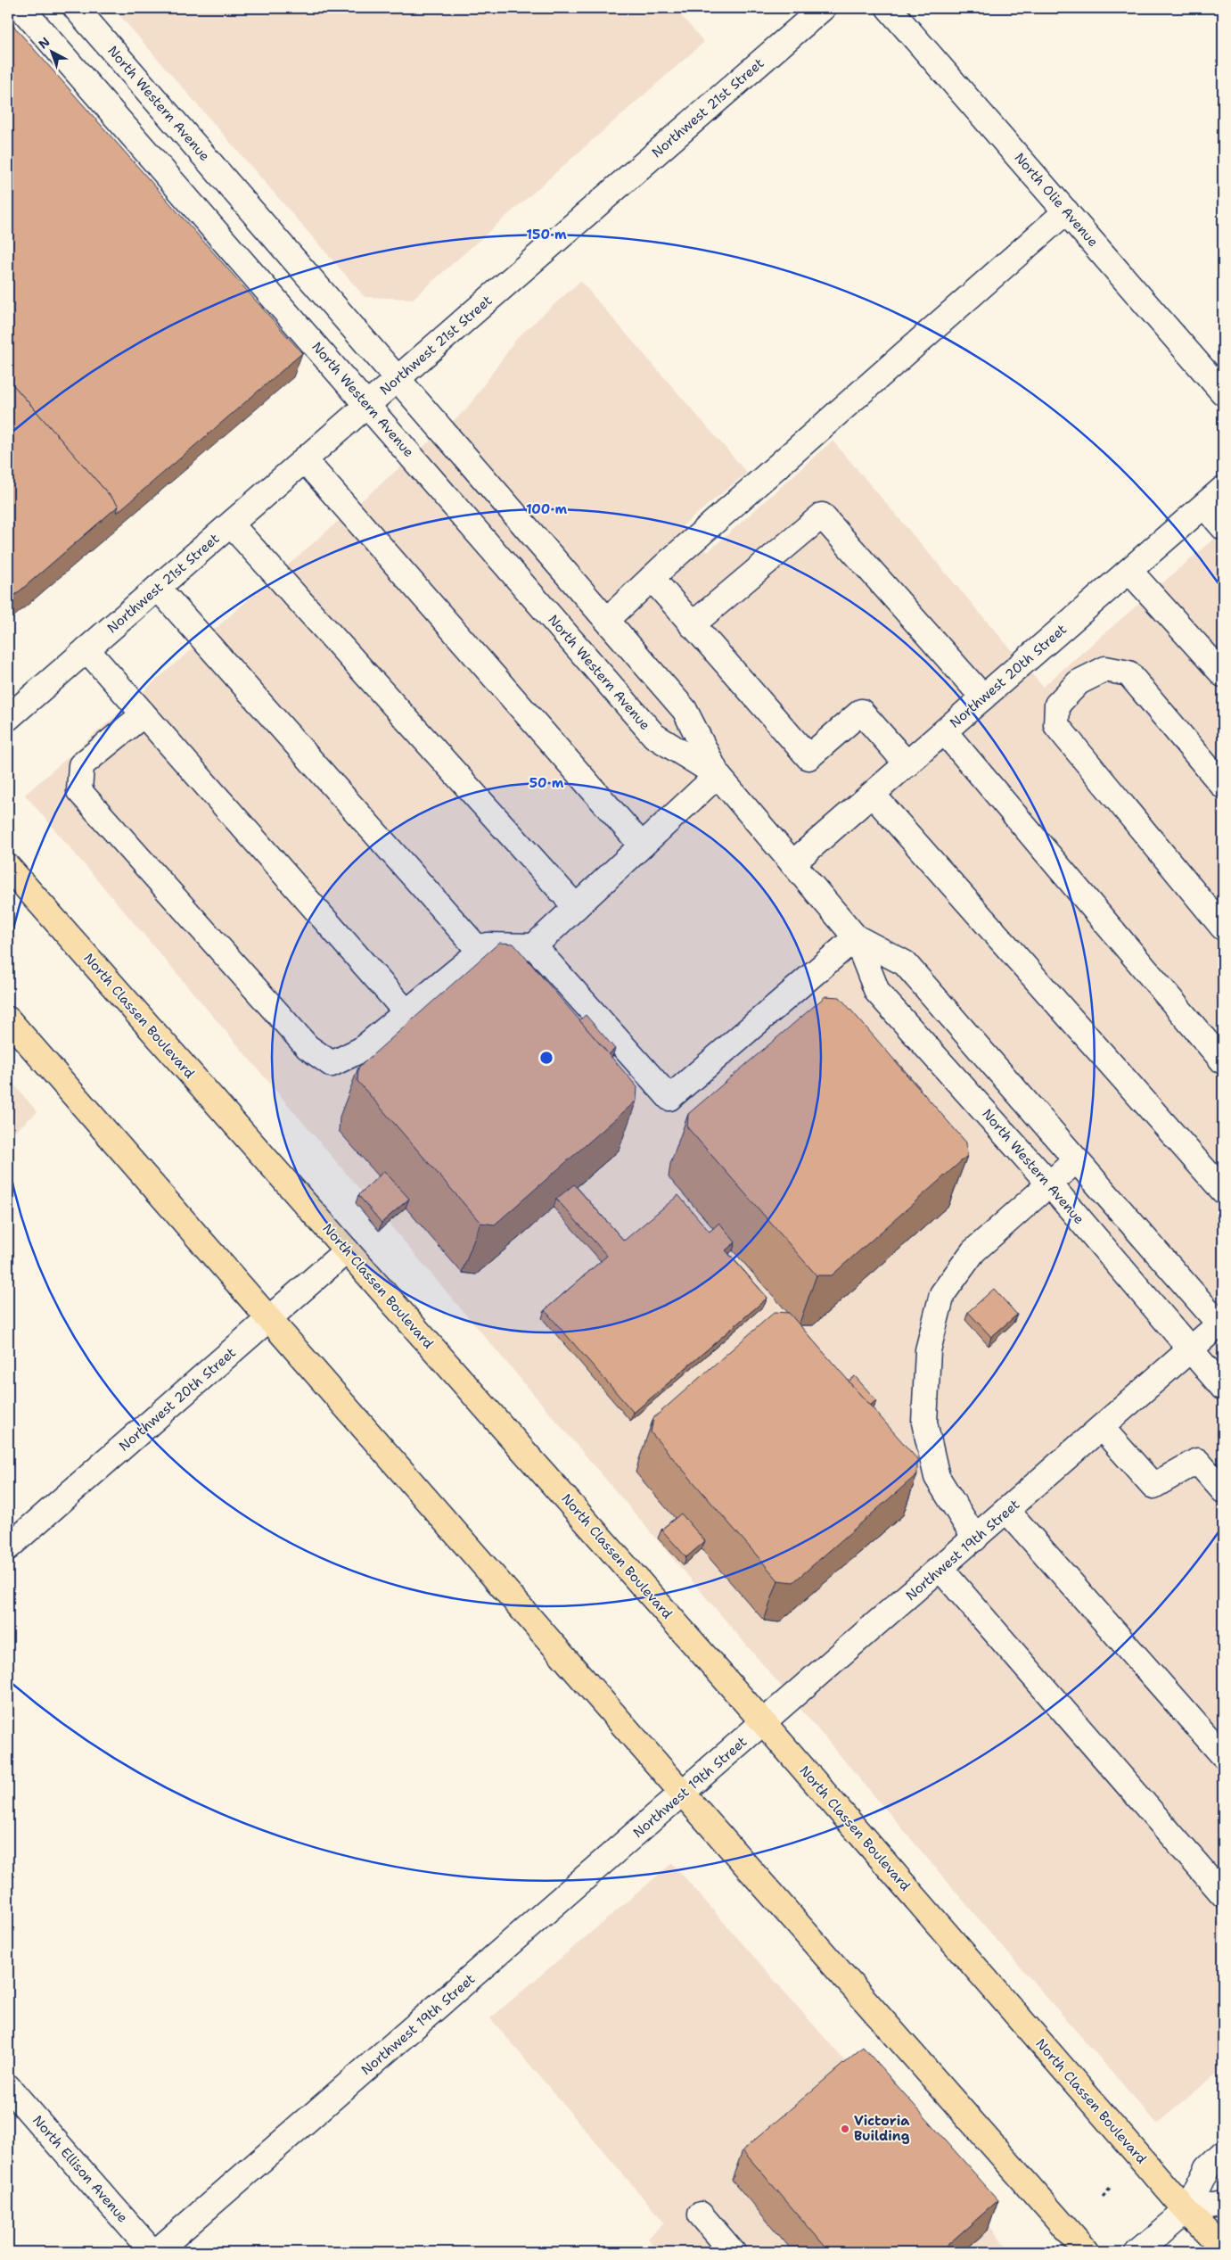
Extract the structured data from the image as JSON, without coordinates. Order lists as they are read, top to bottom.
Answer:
{
  "streets": {
    "main road": ["North Classen Boulevard"],
    "street": [
      "North Western Avenue",
      "Northwest 21st Street",
      "North Olie Avenue",
      "Northwest 20th Street",
      "Northwest 19th Street",
      "North Ellison Avenue"
    ]
  },
  "crossings": [
    ["North Western Avenue", "Northwest 21st Street"],
    ["North Western Avenue", "Northwest 20th Street"],
    ["North Western Avenue", "Northwest 19th Street"],
    ["Northwest 20th Street", "North Classen Boulevard"],
    ["North Classen Boulevard", "Northwest 19th Street"]
  ],
  "places": ["Victoria Building"],
  "north": "top left",
  "rings": ["150 m", "100 m", "50 m"]
}
